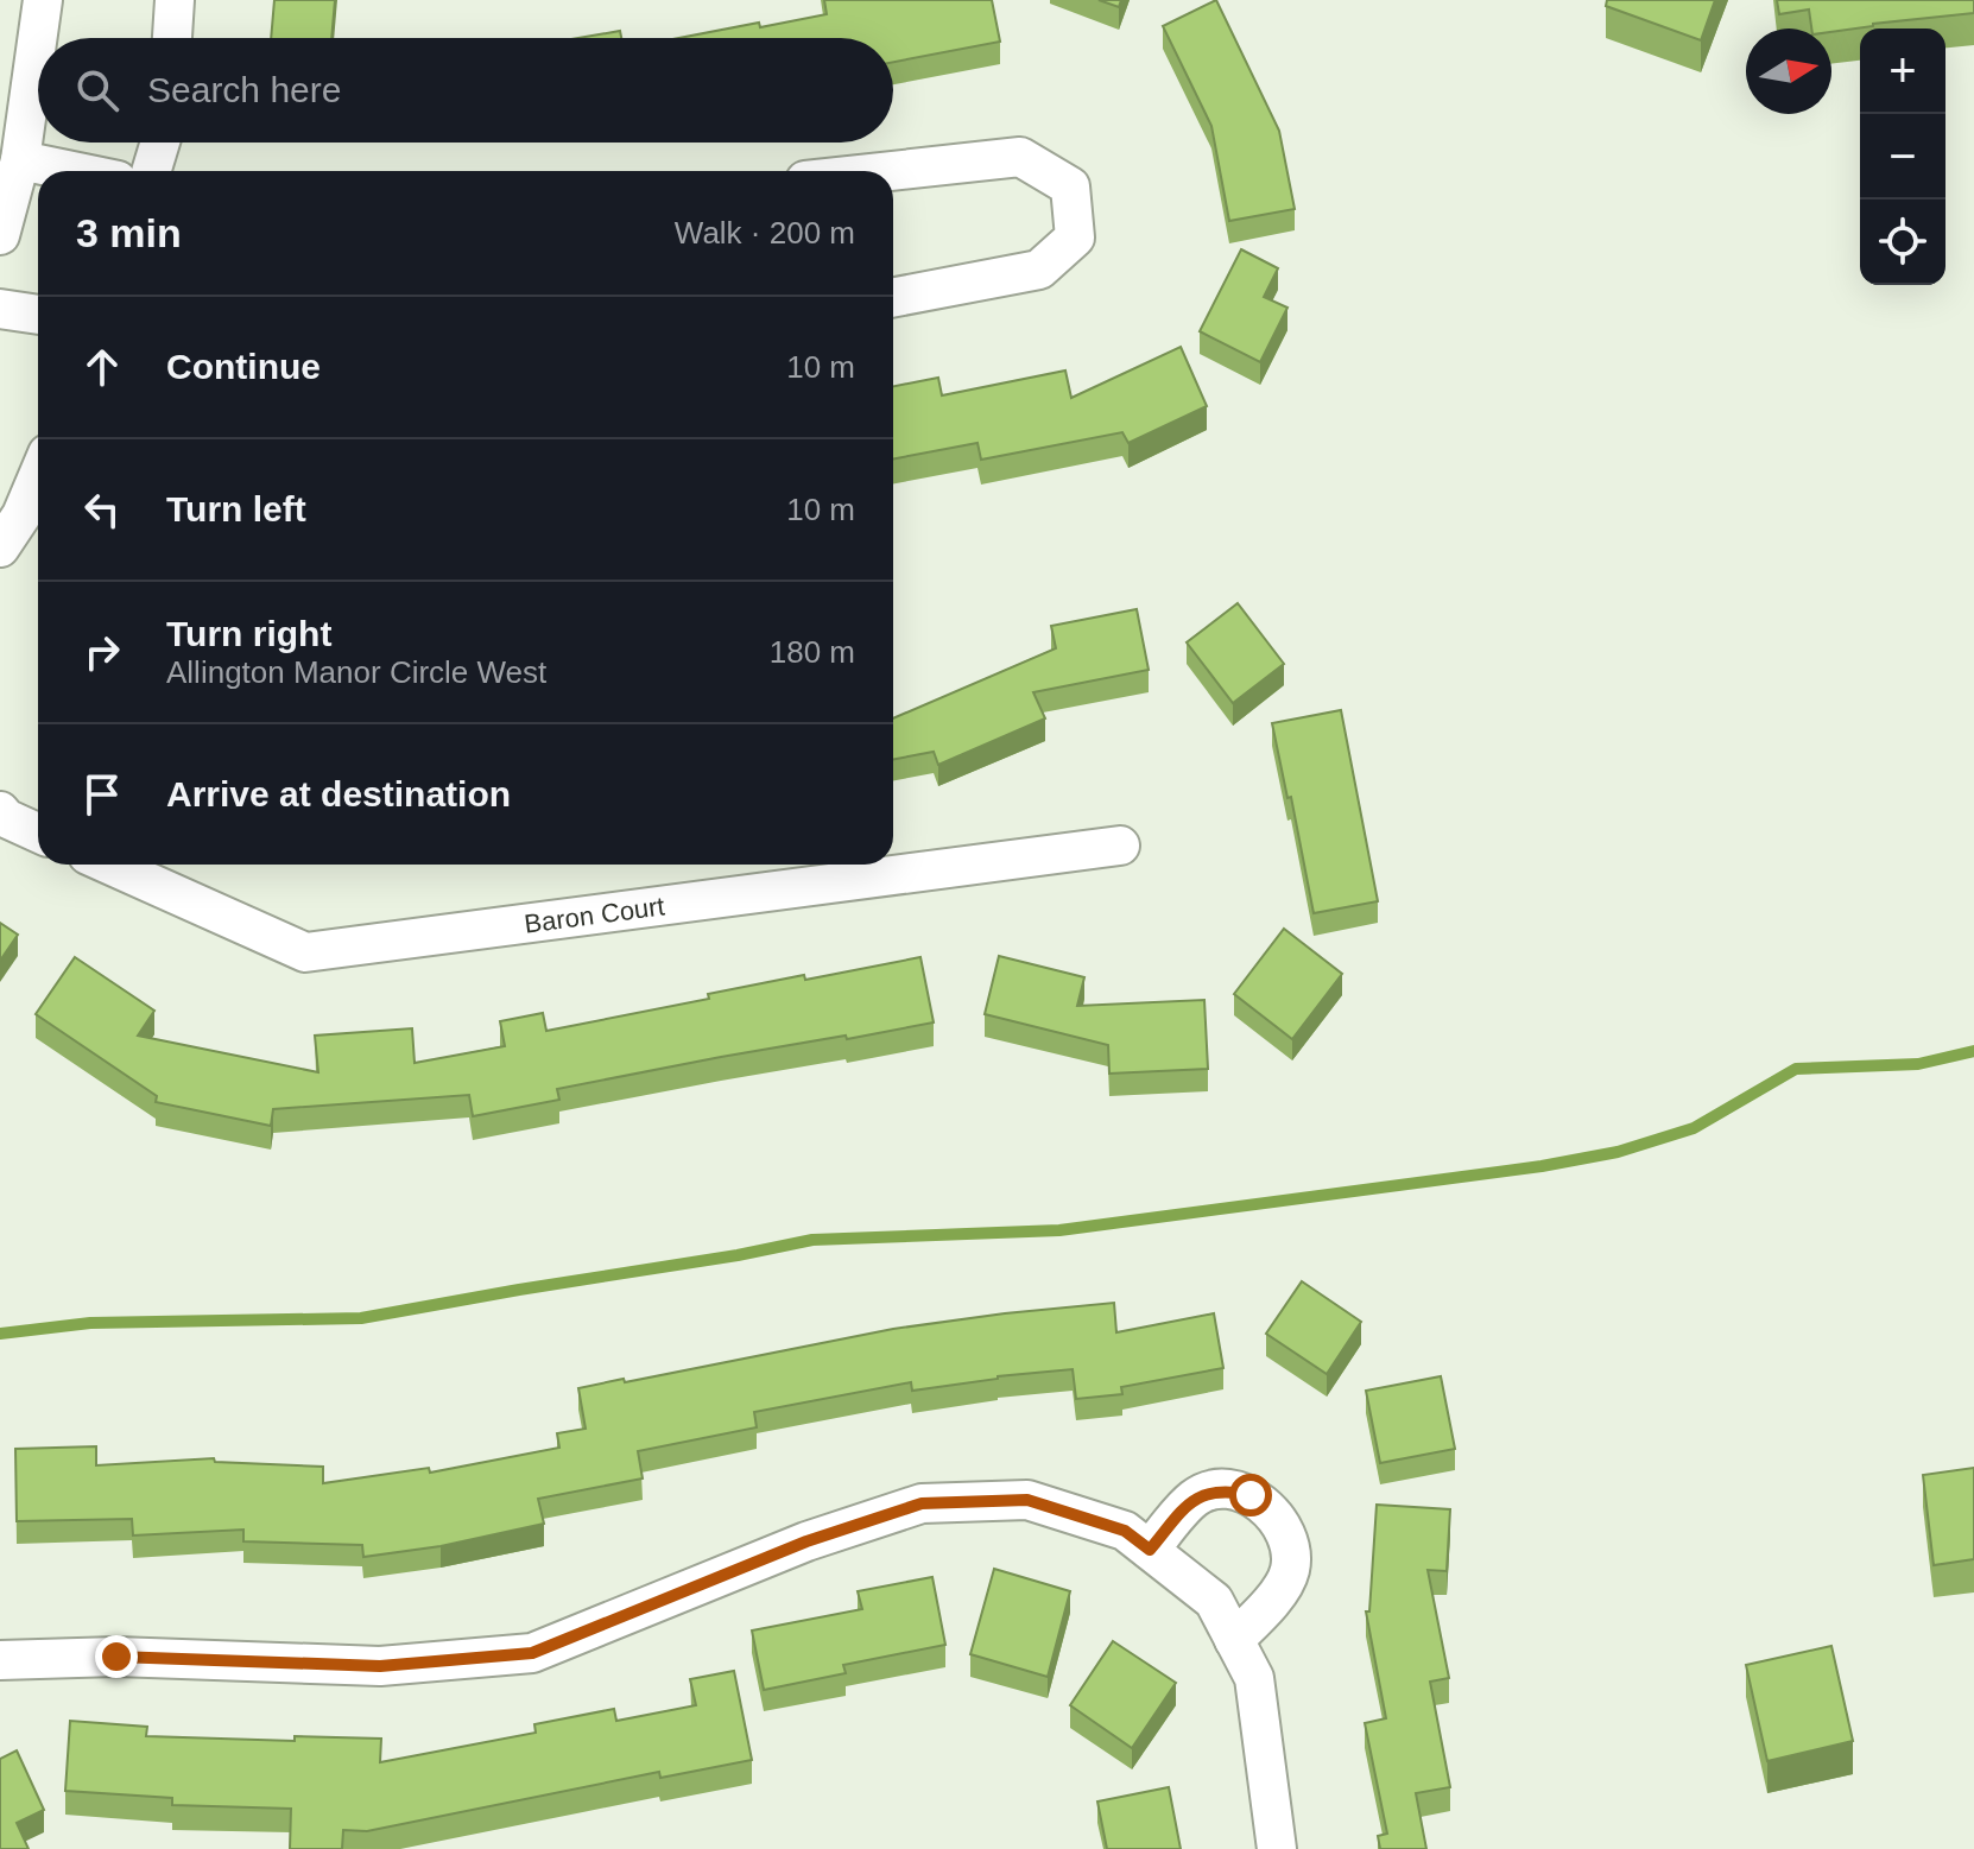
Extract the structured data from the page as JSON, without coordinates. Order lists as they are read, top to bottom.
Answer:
{
  "streets": {
    "street": ["Baron Court"]
  },
  "north": "right",
  "page": {
    "map_buttons": ["+", "−"],
    "search": "Search here",
    "heading": ["3 min", "Walk · 200 m"],
    "list": [
      ["Continue", "10 m"],
      ["Turn left", "10 m"],
      ["Turn right", "Allington Manor Circle West", "180 m"],
      "Arrive at destination"
    ]
  }
}
